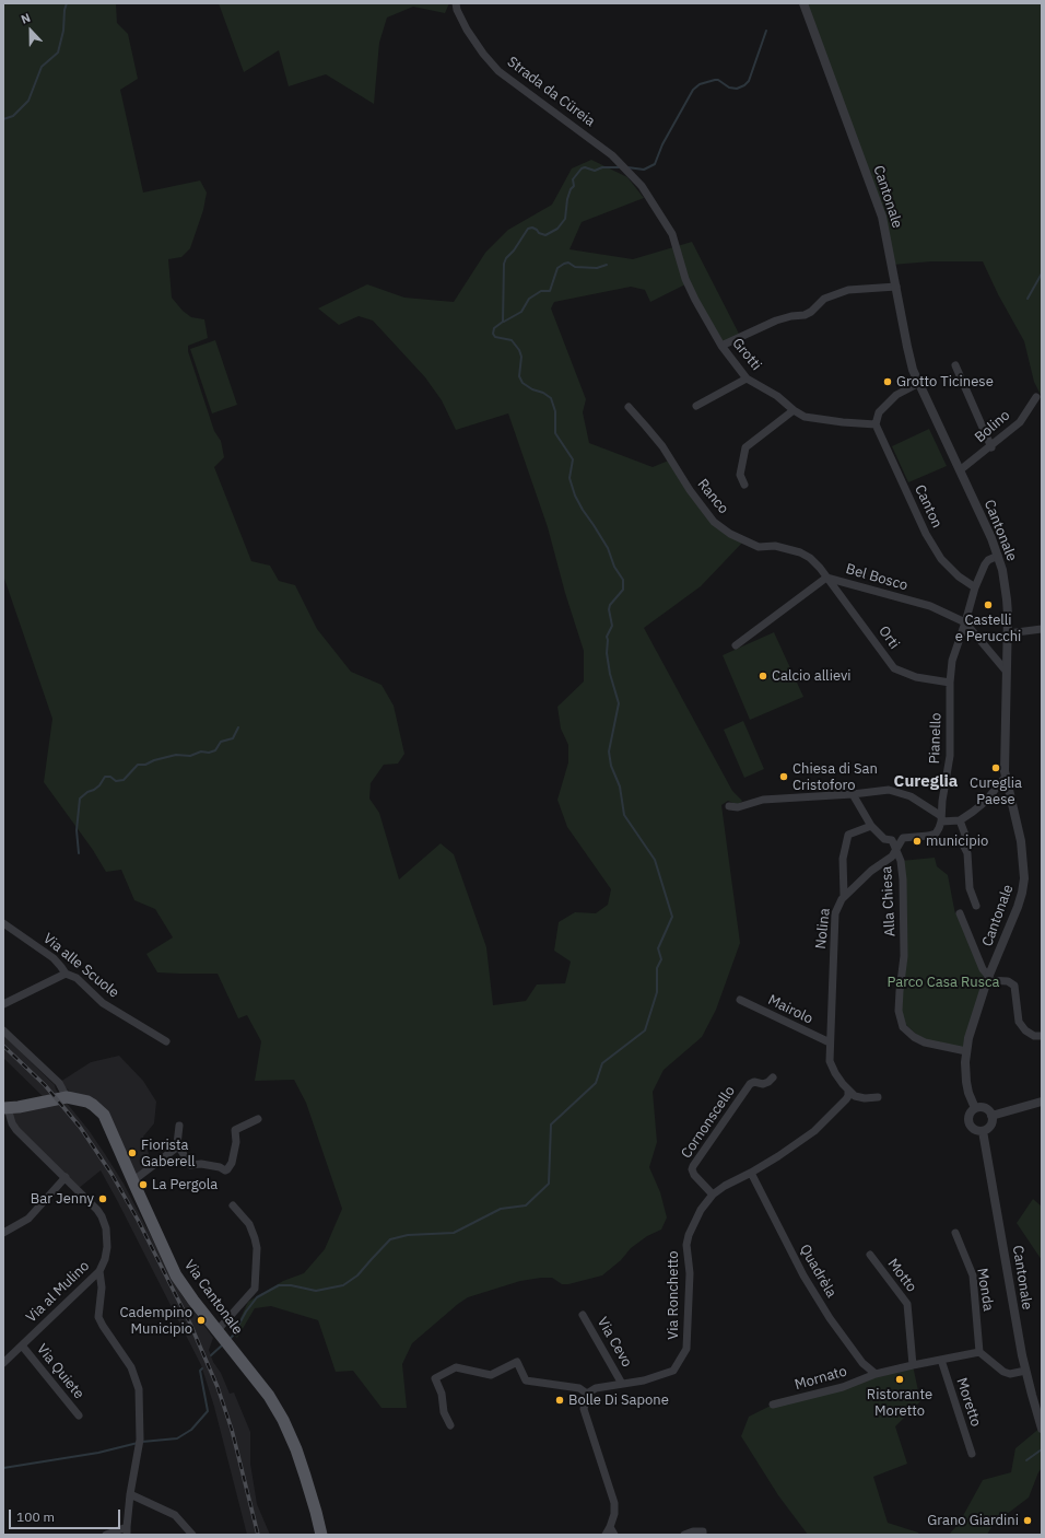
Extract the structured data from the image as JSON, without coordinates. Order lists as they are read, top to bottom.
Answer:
{
  "streets": {
    "main road": ["Via Cantonale"],
    "street": [
      "Strada da Cüreia",
      "Cantonale",
      "Grotti",
      "Bolino",
      "Ranco",
      "Canton",
      "Bel Bosco",
      "Orti",
      "Pianello",
      "Alla Chiesa",
      "Nolina",
      "Via alle Scuole",
      "Mairolo",
      "Cornonscello",
      "Quadrèla",
      "Motto",
      "Monda",
      "Via al Mulino",
      "Via Ronchetto",
      "Via Cevo",
      "Via Quiete",
      "Mornato",
      "Moretto"
    ]
  },
  "crossings": [
    ["Strada da Cüreia", "Grotti"],
    ["Cantonale", "Bolino"],
    ["Cantonale", "Bel Bosco"],
    ["Cantonale", "Pianello"],
    ["Cantonale", "Alla Chiesa"],
    ["Grotti", "Canton"],
    ["Ranco", "Bel Bosco"],
    ["Ranco", "Orti"],
    ["Canton", "Pianello"],
    ["Bel Bosco", "Orti"],
    ["Bel Bosco", "Pianello"],
    ["Orti", "Pianello"],
    ["Pianello", "Nolina"],
    ["Alla Chiesa", "Nolina"],
    ["Nolina", "Mairolo"],
    ["Cornonscello", "Via Ronchetto"],
    ["Quadrèla", "Mornato"],
    ["Quadrèla", "Moretto"],
    ["Motto", "Moretto"],
    ["Monda", "Moretto"],
    ["Via al Mulino", "Via Cantonale"],
    ["Via al Mulino", "Via Quiete"],
    ["Via Ronchetto", "Via Cevo"],
    ["Mornato", "Moretto"]
  ],
  "districts": ["Cureglia"],
  "parks": ["Parco Casa Rusca"],
  "places": [
    "Grotto Ticinese",
    "Castelli e Perucchi",
    "Calcio allievi",
    "Cureglia Paese",
    "Chiesa di San Cristoforo",
    "municipio",
    "Fiorista Gaberell",
    "La Pergola",
    "Bar Jenny",
    "Cadempino Municipio",
    "Ristorante Moretto",
    "Bolle Di Sapone",
    "Grano Giardini"
  ],
  "scale_bar": "100 m",
  "north": "top"
}
